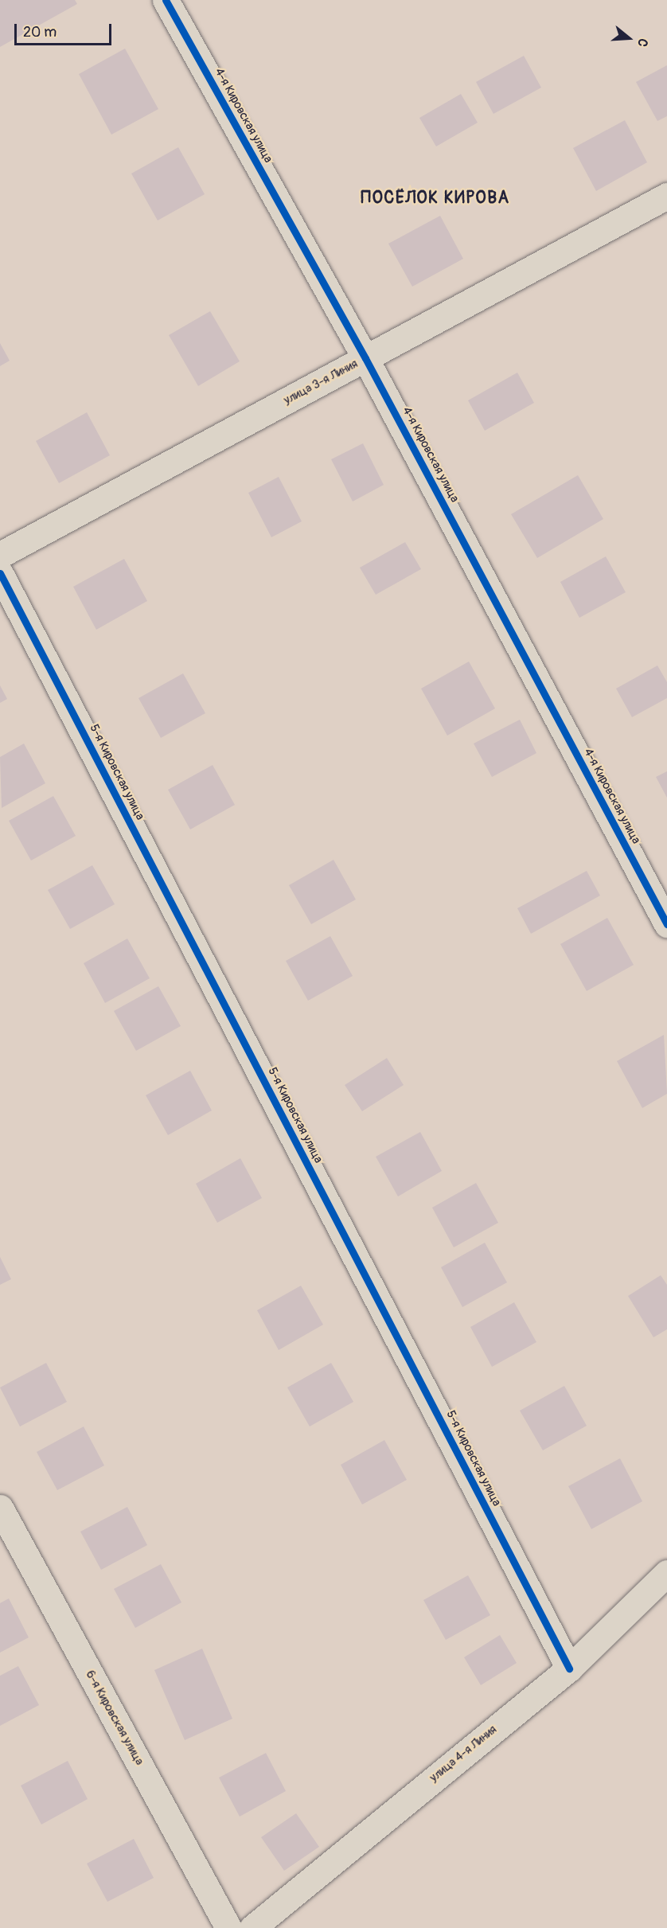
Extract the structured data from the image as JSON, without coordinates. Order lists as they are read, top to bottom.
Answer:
{
  "streets": {
    "street": [
      "4-я Кировская улица",
      "улица 3-я Линия",
      "5-я Кировская улица",
      "6-я Кировская улица",
      "улица 4-я Линия"
    ]
  },
  "crossings": [
    ["4-я Кировская улица", "улица 3-я Линия"],
    ["5-я Кировская улица", "улица 4-я Линия"]
  ],
  "districts": ["ПОСЁЛОК КИРОВА"],
  "scale_bar": "20 m",
  "north": "right"
}
